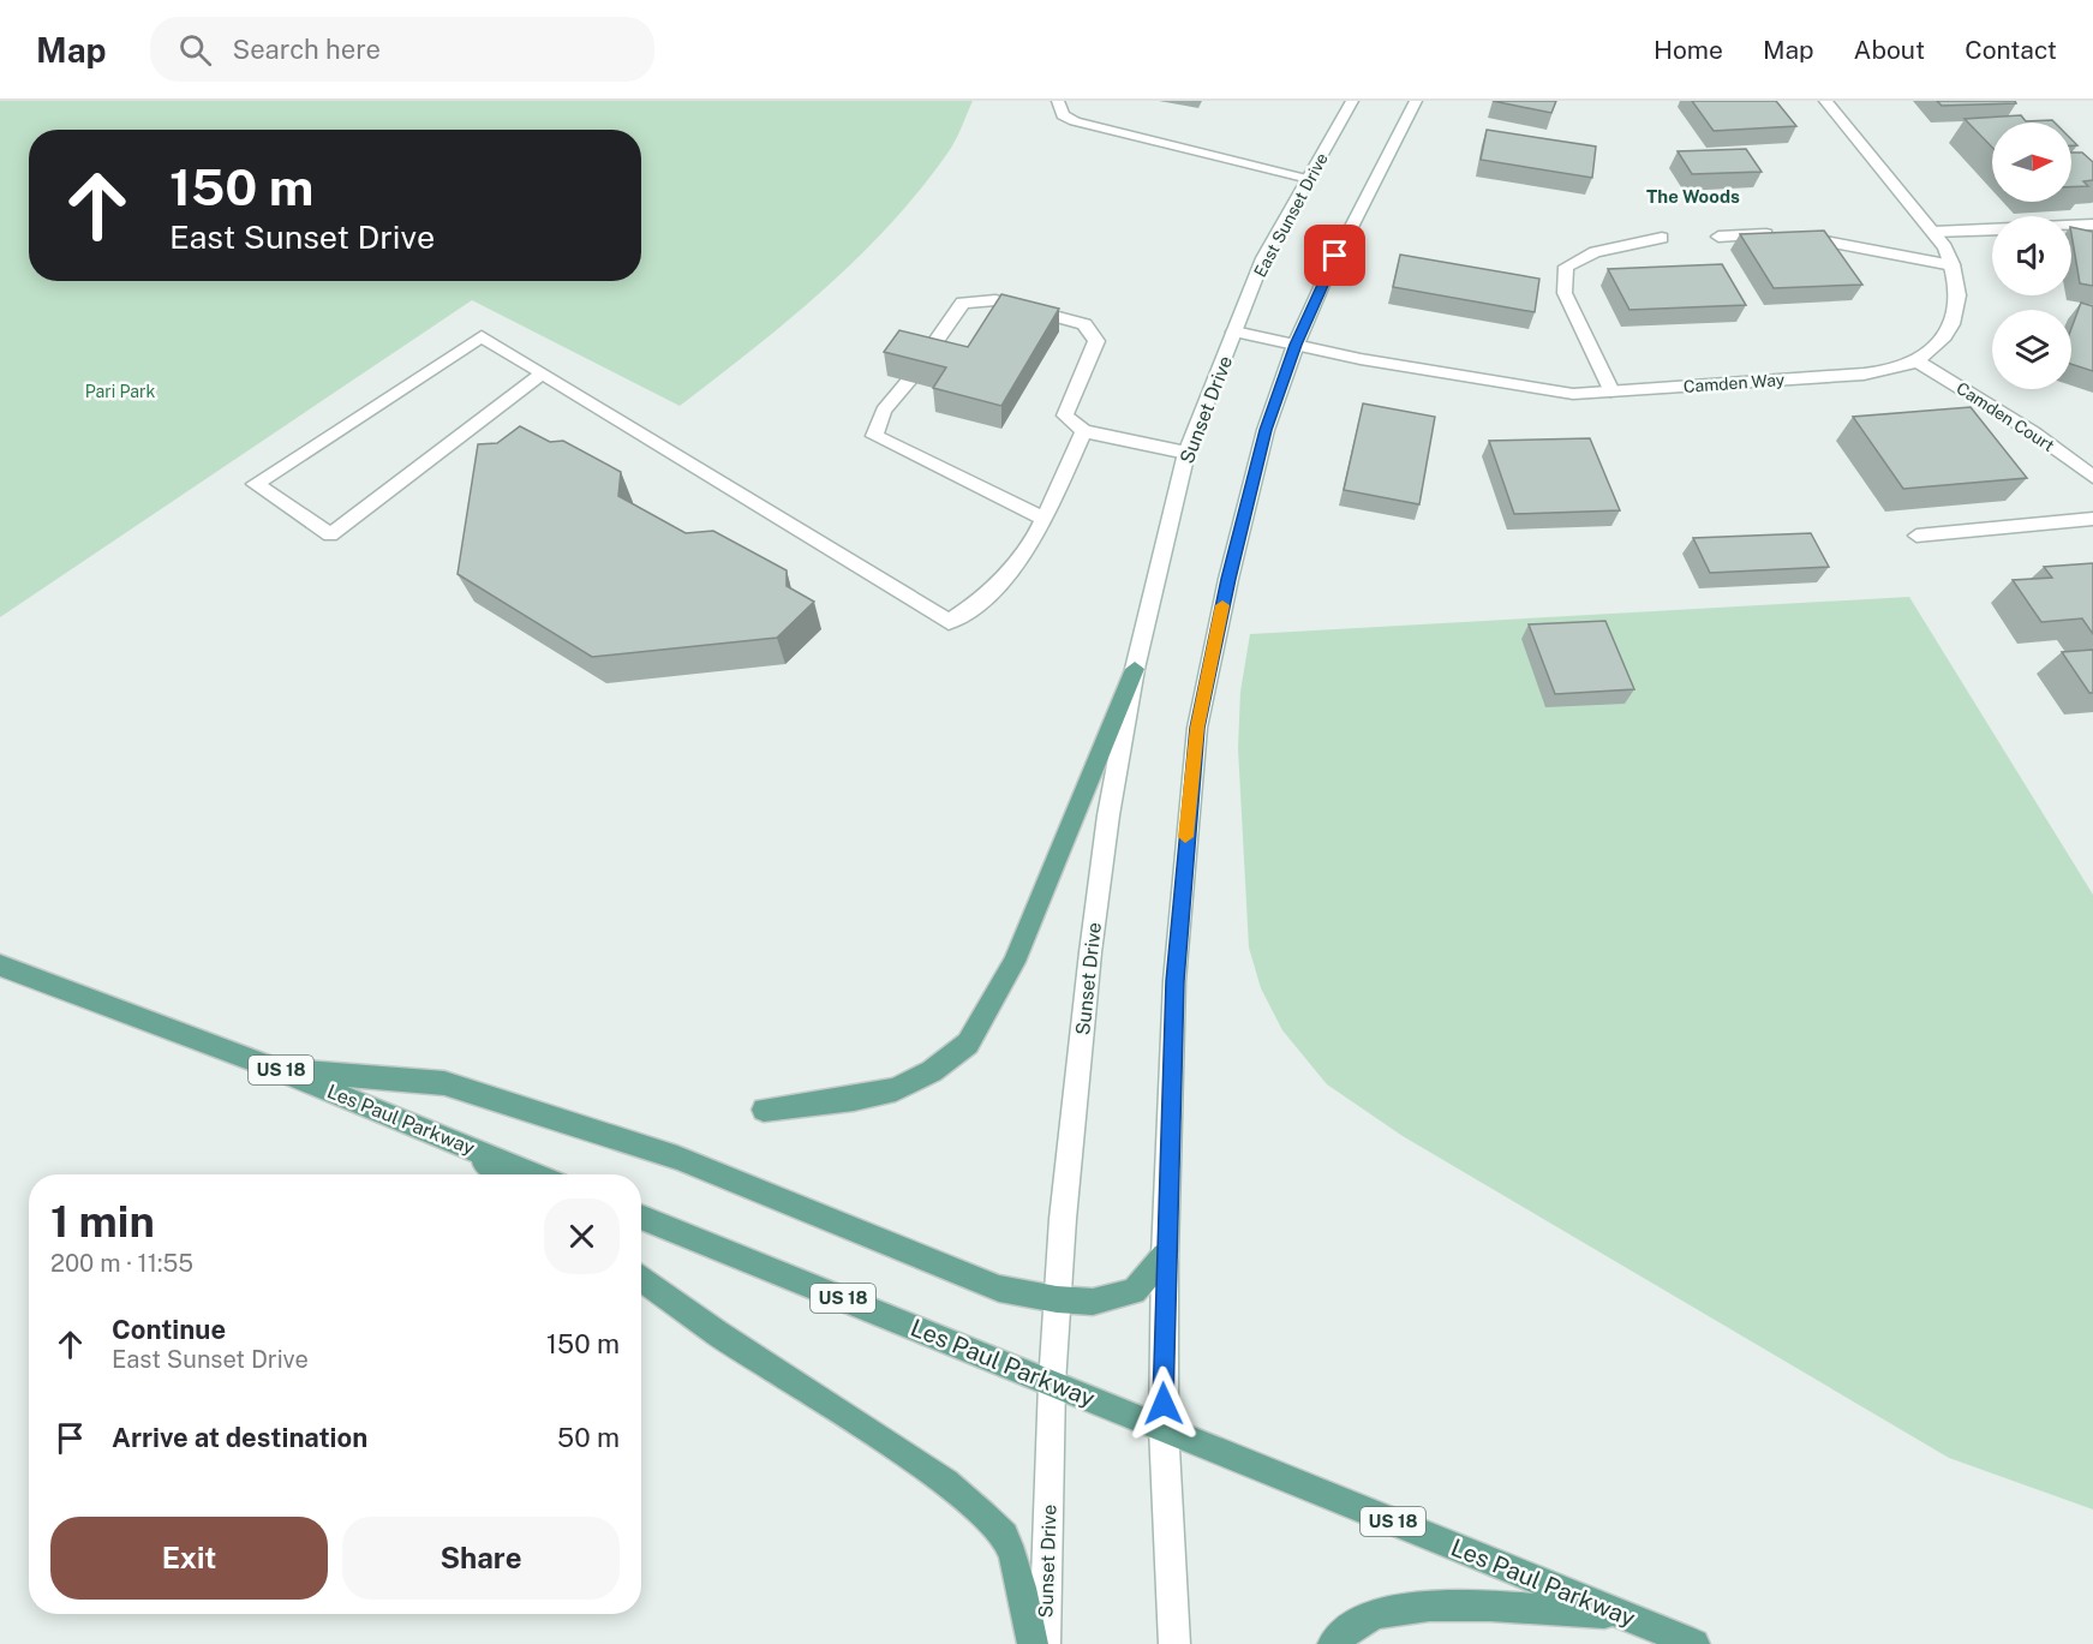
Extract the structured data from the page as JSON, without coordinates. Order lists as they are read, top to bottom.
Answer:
{
  "streets": {
    "main road": [
      "East Sunset Drive",
      "Camden Way",
      "Sunset Drive",
      "Camden Court",
      "US 18",
      "Les Paul Parkway"
    ]
  },
  "crossings": [
    ["East Sunset Drive", "Camden Way"],
    ["East Sunset Drive", "Sunset Drive"],
    ["Camden Way", "Sunset Drive"],
    ["Camden Way", "Camden Court"],
    ["Sunset Drive", "Les Paul Parkway"]
  ],
  "districts": ["The Woods"],
  "parks": ["Pari Park"],
  "north": "right",
  "page": {
    "header": "Map",
    "search": "Search here",
    "nav": [
      "Home",
      "Map",
      "About",
      "Contact"
    ],
    "turn": ["150 m", "East Sunset Drive"],
    "heading": ["1 min", "200 m · 11:55"],
    "list": [
      {
        "name": "Continue",
        "note": "East Sunset Drive",
        "value": "150 m"
      },
      {
        "name": "Arrive at destination",
        "value": "50 m"
      }
    ],
    "buttons": ["Exit", "Share"]
  }
}
